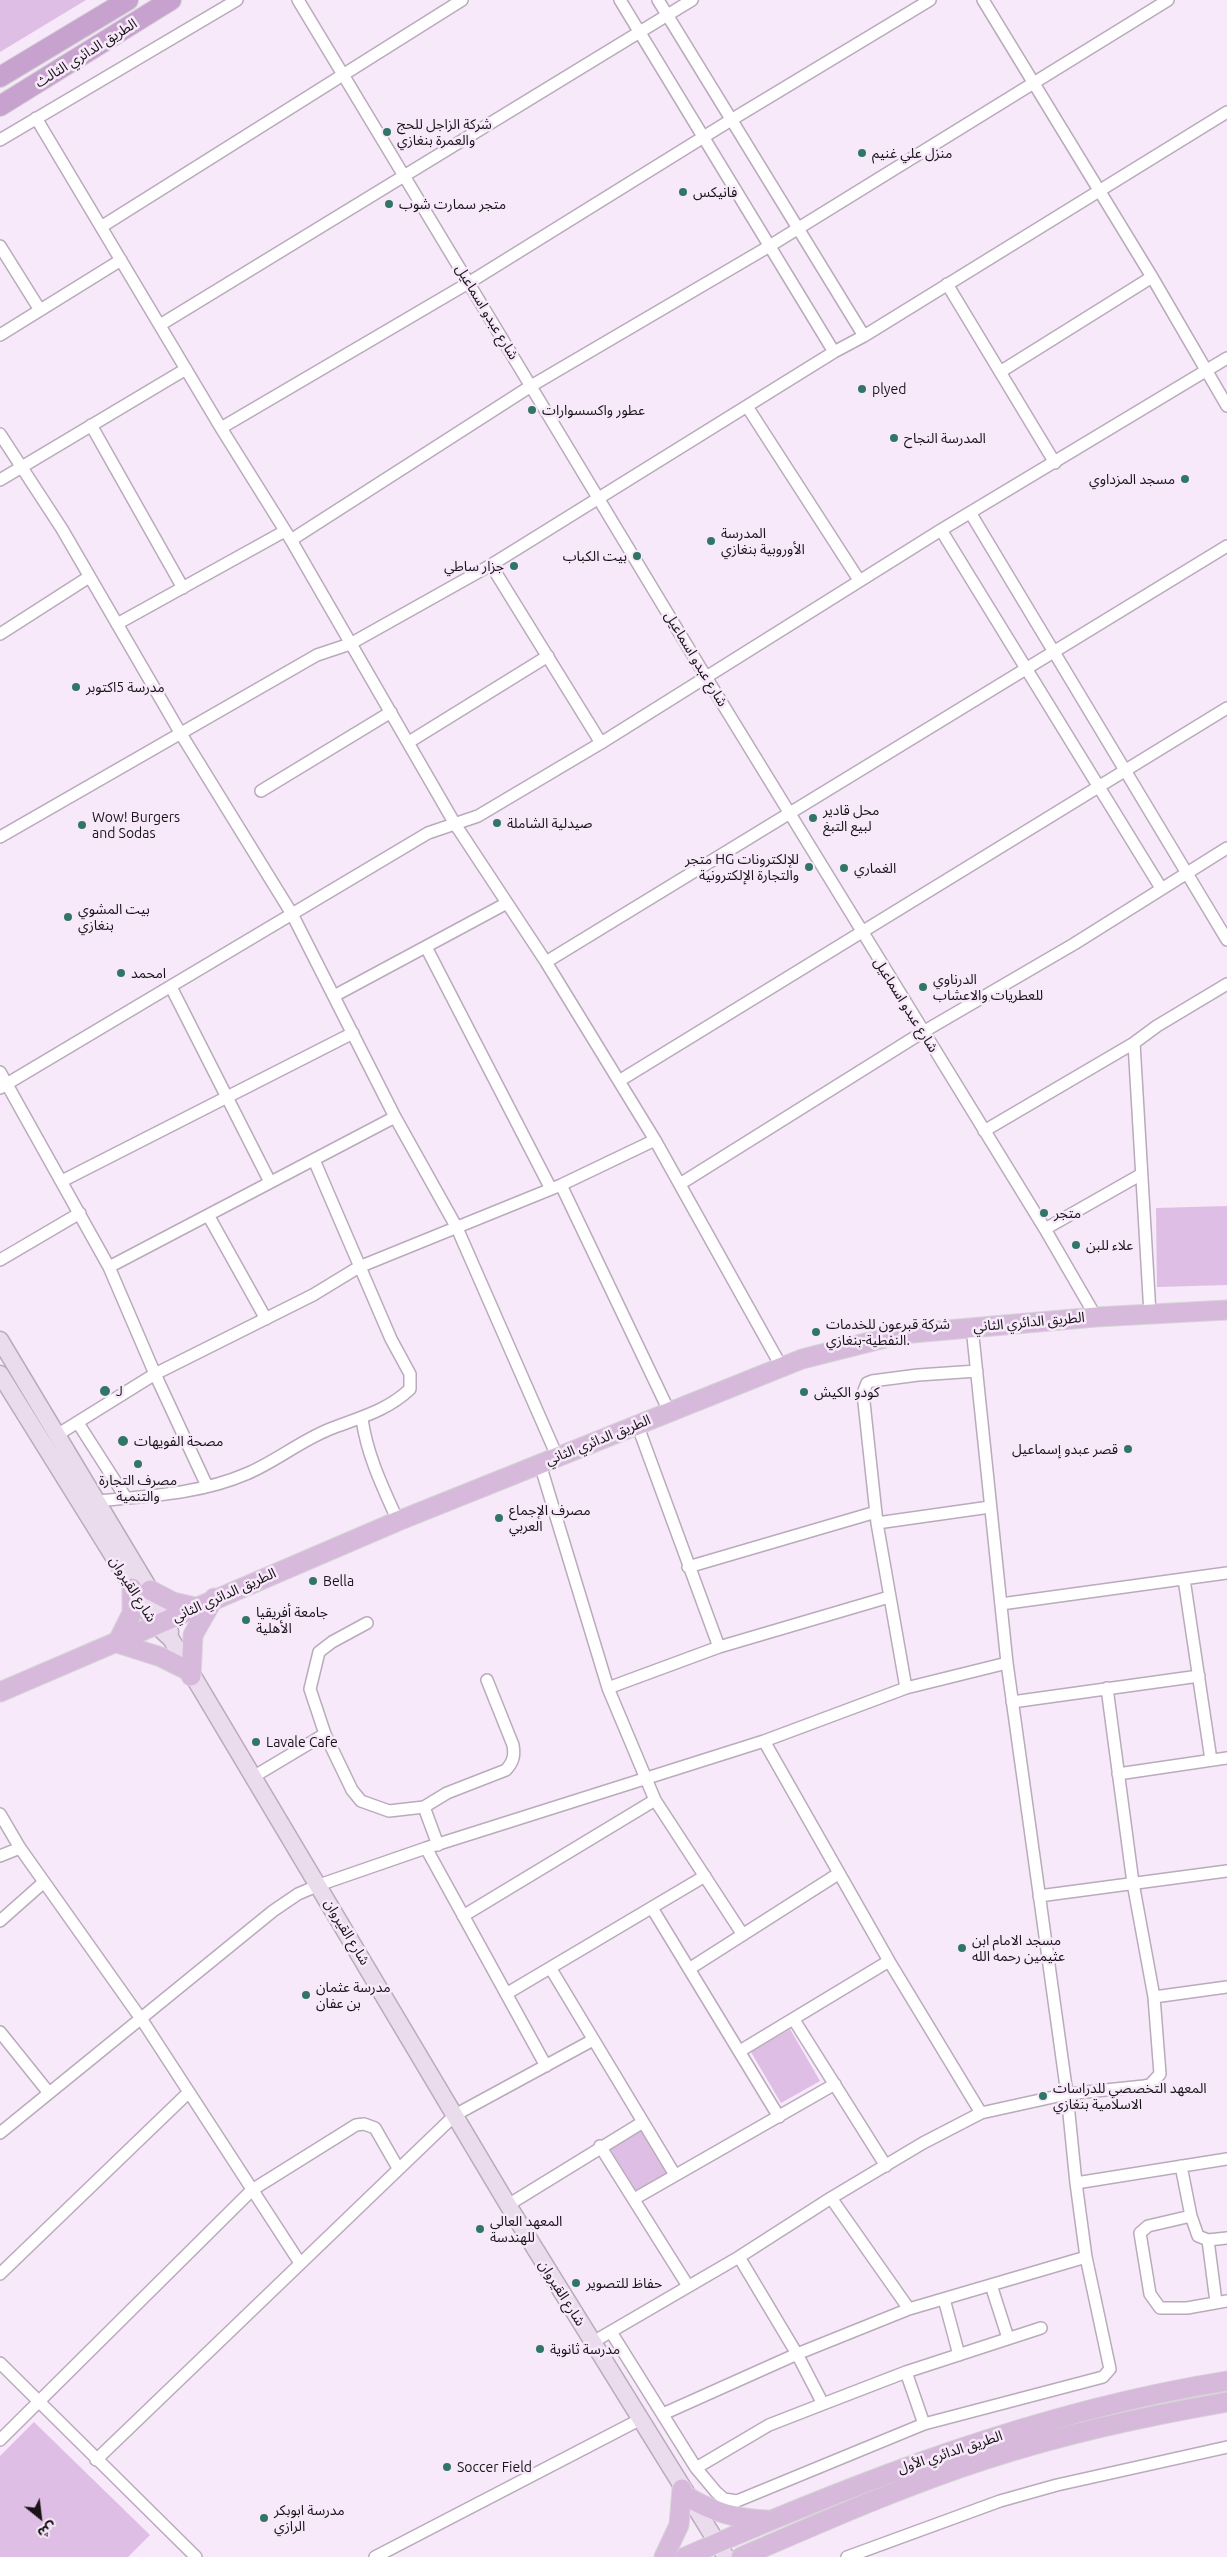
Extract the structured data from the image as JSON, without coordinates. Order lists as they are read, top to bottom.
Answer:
{
  "streets": {
    "highway": ["الطريق الدائري الثالث"],
    "main road": ["الطريق الدائري الثاني", "شارع القيروان", "الطريق الدائري الأول"],
    "street": ["شارع عبدو اسماعيل"]
  },
  "crossings": [
    ["شارع عبدو اسماعيل", "الطريق الدائري الثاني"],
    ["الطريق الدائري الثاني", "شارع القيروان"],
    ["شارع القيروان", "الطريق الدائري الأول"]
  ],
  "places": [
    "شركة الزاجل للحج والعمرة بنغازي",
    "منزل علي غنيم",
    "فانيكس",
    "متجر سمارت شوب",
    "plyed",
    "عطور واكسسوارات",
    "المدرسة النجاح",
    "مسجد المزداوي",
    "المدرسة الأوروبية بنغازي",
    "بيت الكباب",
    "جزار ساطي",
    "مدرسة 5اكتوبر",
    "محل قادير لبيع التبغ",
    "صيدلية الشاملة",
    "Wow! Burgers and Sodas",
    "متجر HG للإلكترونات والتجارة الإلكترونية",
    "الغماري",
    "بيت المشوي بنغازي",
    "امحمد",
    "الدرناوي للعطريات والاعشاب",
    "متجر",
    "علاء للبن",
    "شركة قبرعون للخدمات النفطية-بنغازي.",
    "J",
    "كودو الكيش",
    "مصحة الفويهات",
    "قصر عبدو إسماعيل",
    "مصرف التجارة والتنمية",
    "مصرف الإجماع العربي",
    "Bella",
    "جامعة أفريقيا الأهلية",
    "Lavale Cafe",
    "مسجد الامام ابن عثيمين رحمه الله",
    "مدرسة عثمان بن عفان",
    "المعهد التخصصي للدراسات الاسلامية بنغازي",
    "المعهد العالي للهندسة",
    "حفاظ للتصوير",
    "مدرسة ثانوية",
    "Soccer Field",
    "مدرسة ابوبكر الرازي"
  ],
  "north": "bottom right"
}
